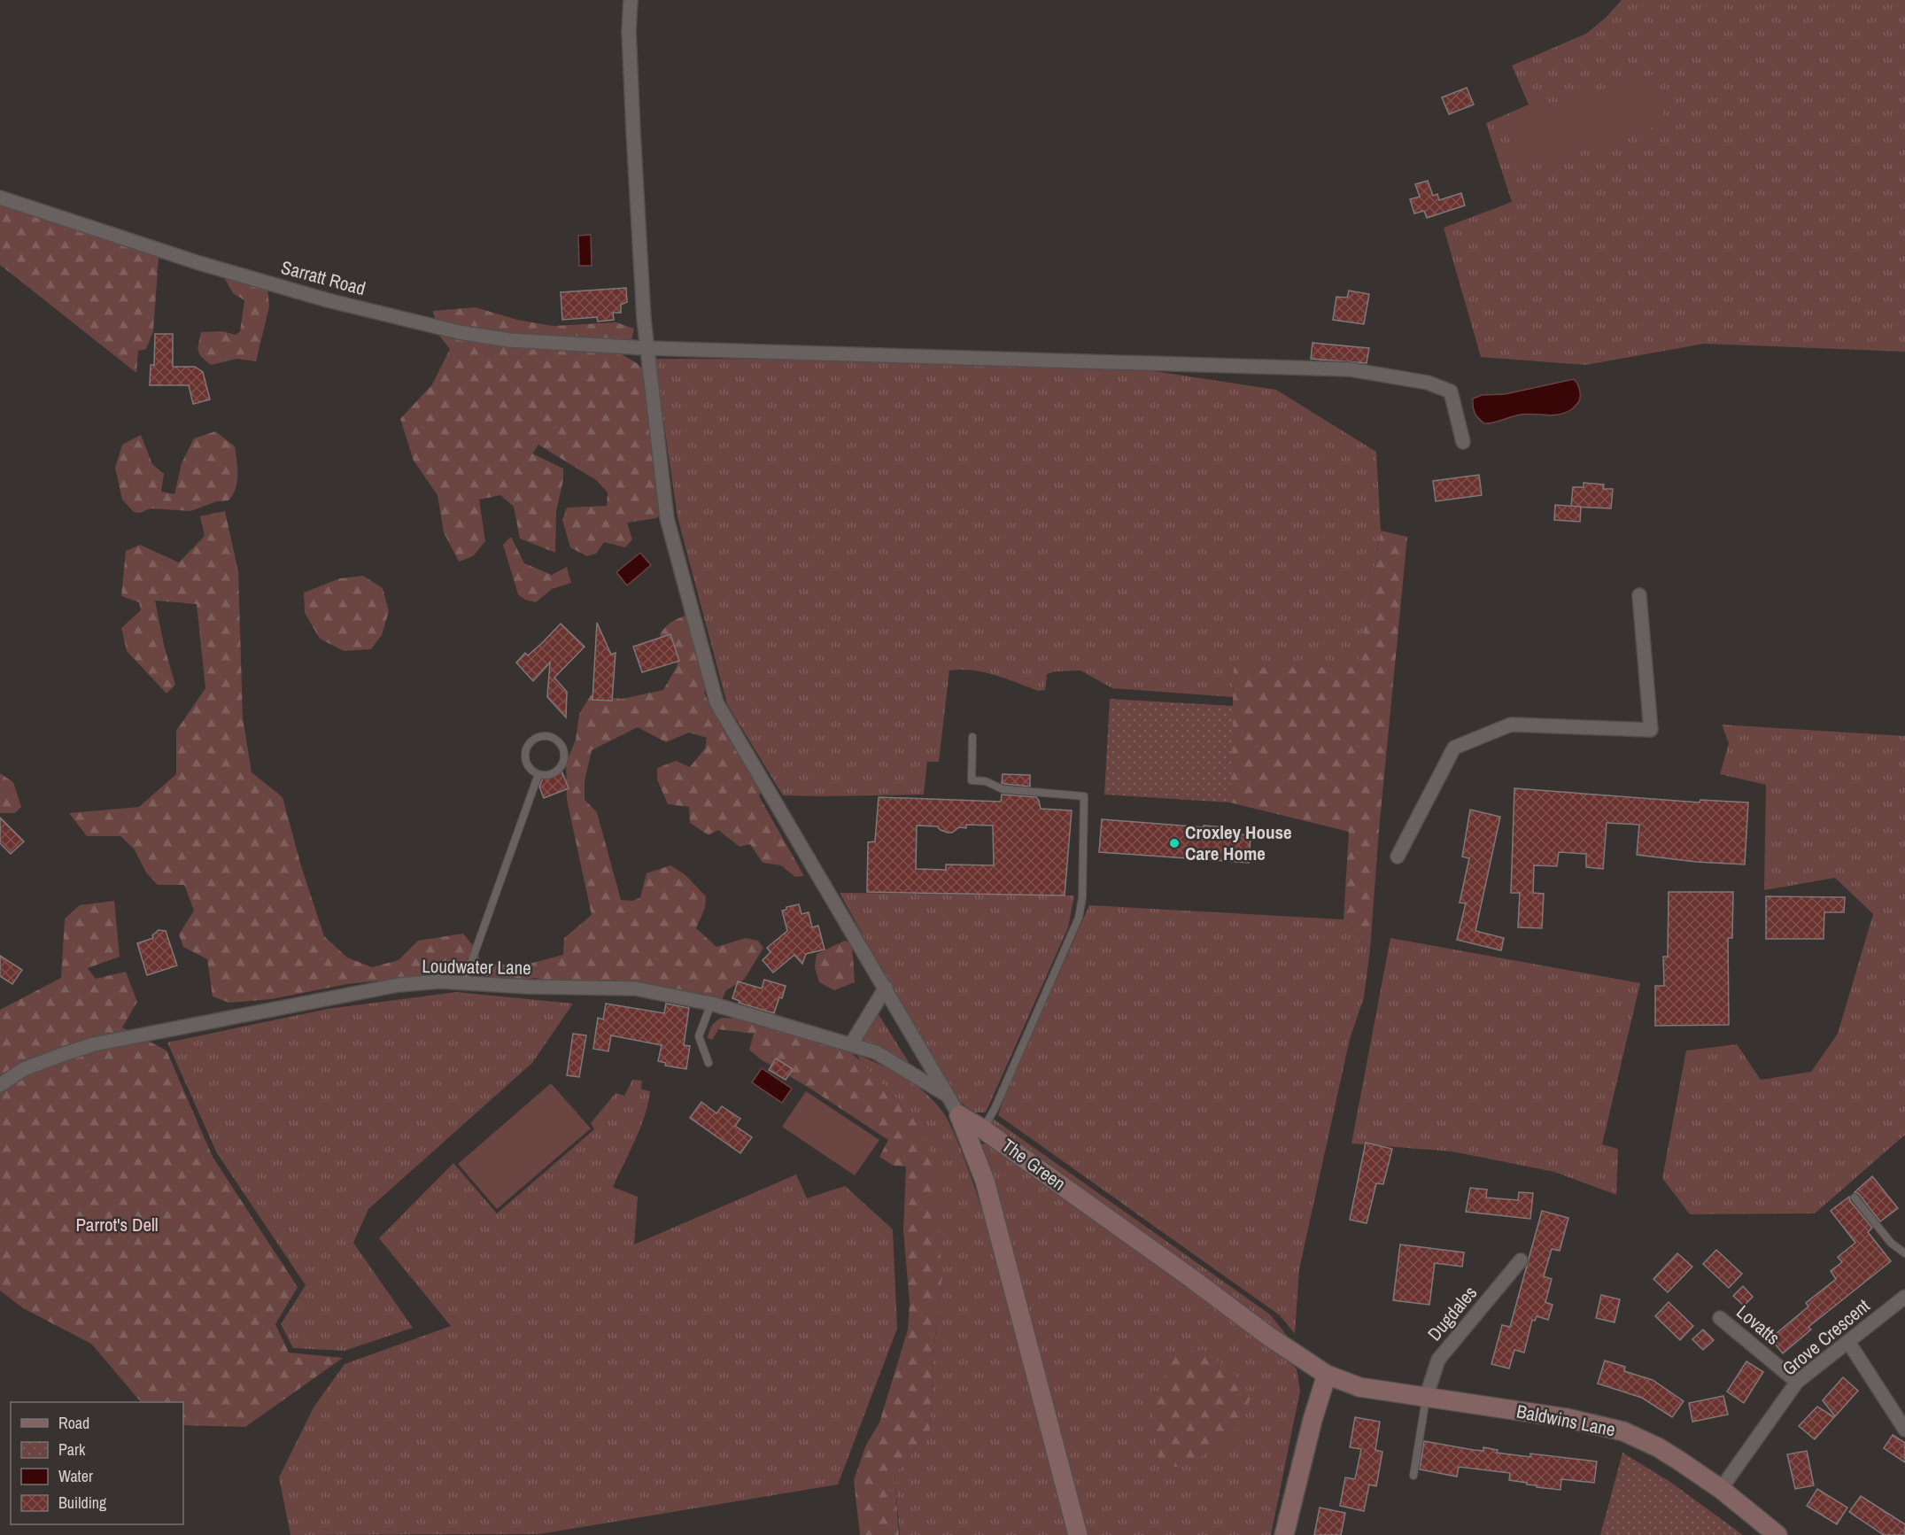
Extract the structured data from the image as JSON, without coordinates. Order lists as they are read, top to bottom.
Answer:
{
  "streets": {
    "street": [
      "Sarratt Road",
      "Loudwater Lane",
      "The Green",
      "Dugdales",
      "Lovatts",
      "Grove Crescent",
      "Baldwins Lane"
    ]
  },
  "crossings": [
    ["The Green", "Baldwins Lane"],
    ["Dugdales", "Baldwins Lane"],
    ["Lovatts", "Grove Crescent"],
    ["Grove Crescent", "Baldwins Lane"]
  ],
  "parks": ["Parrot's Dell"],
  "places": ["Croxley House Care Home"],
  "legend": [
    "Road",
    "Park",
    "Water",
    "Building"
  ]
}
